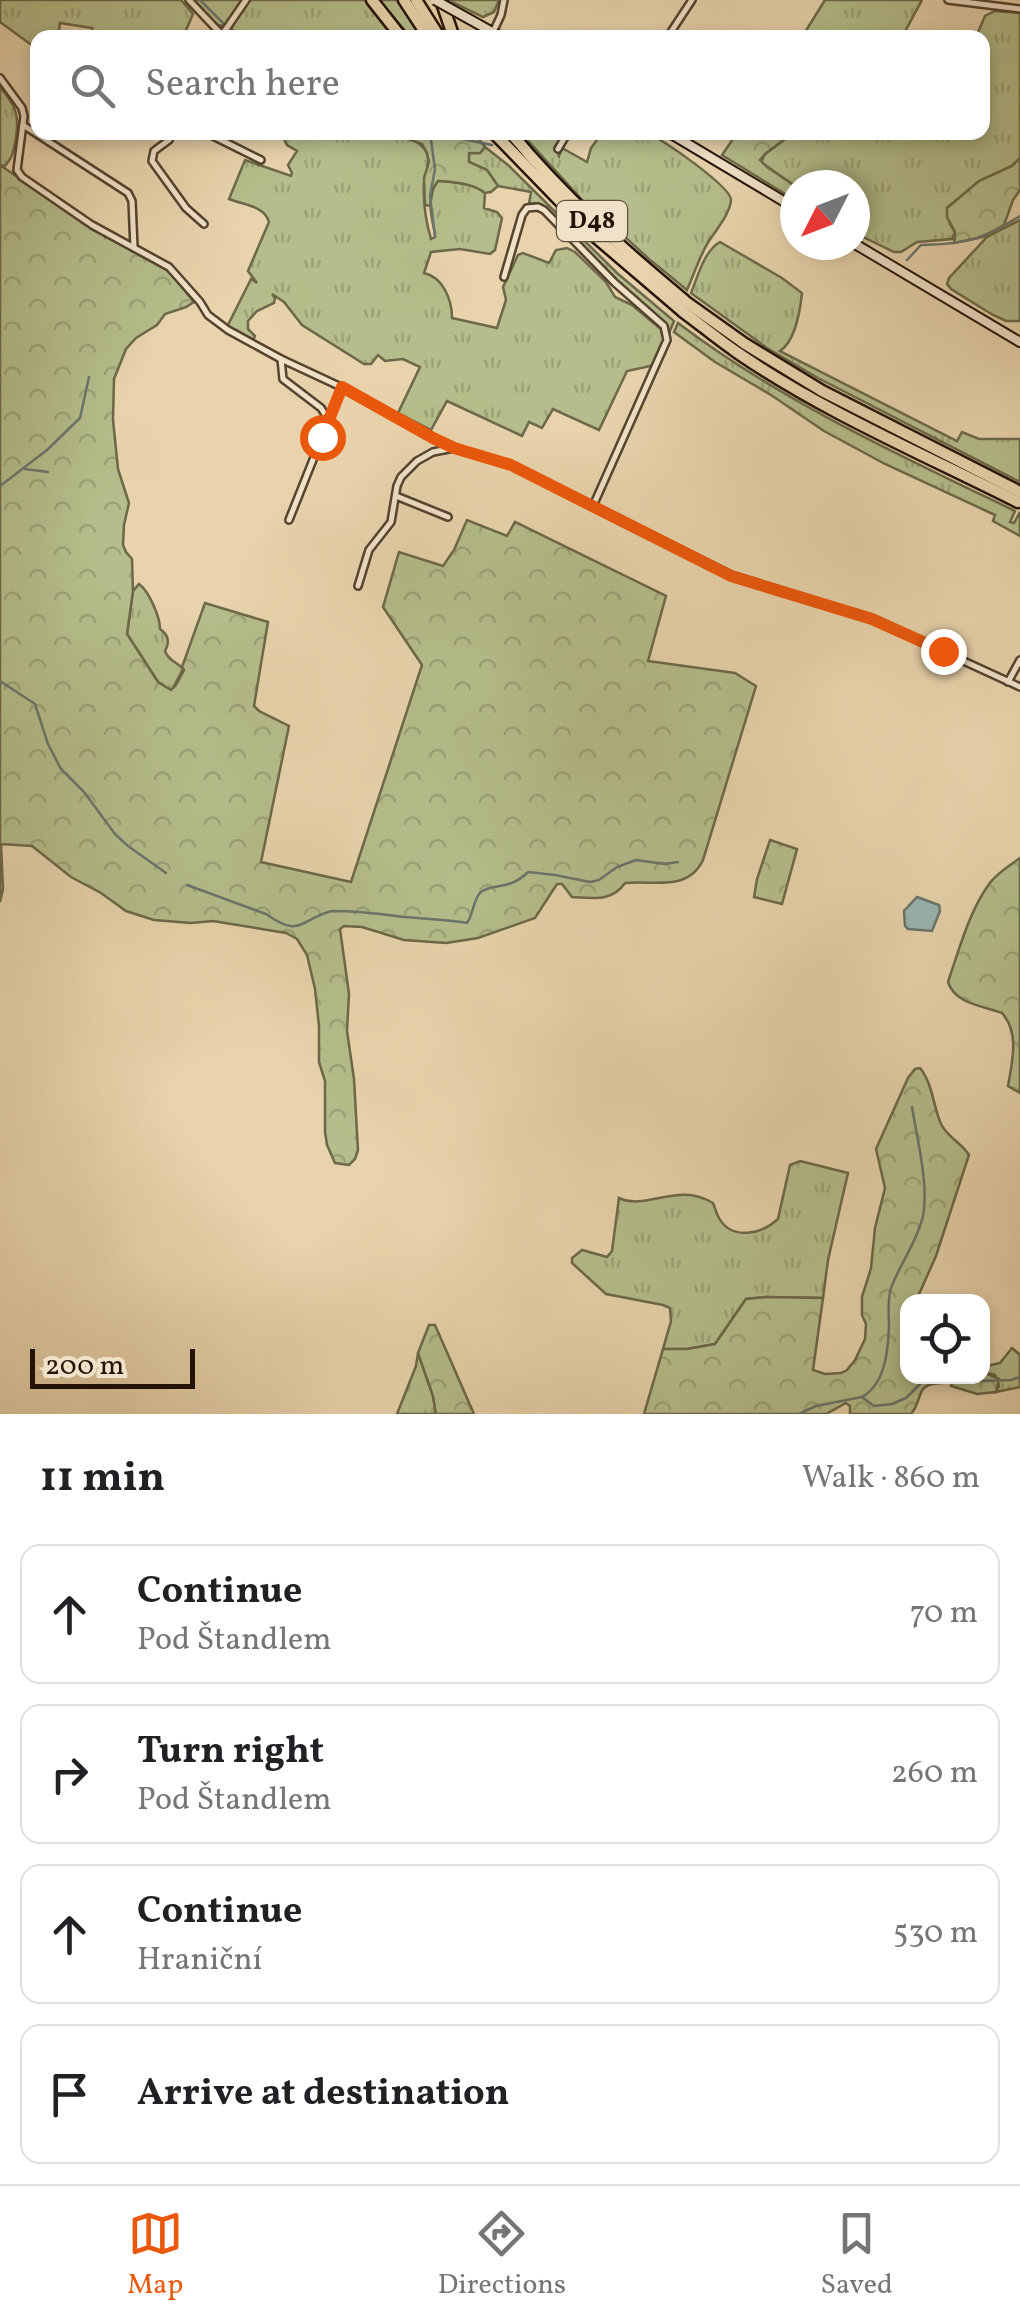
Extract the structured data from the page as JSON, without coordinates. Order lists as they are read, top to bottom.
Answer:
{
  "streets": {
    "highway": ["D48"]
  },
  "scale_bar": "200 m",
  "north": "bottom left",
  "page": {
    "search": "Search here",
    "scale": "200 m",
    "heading": ["11 min", "Walk · 860 m"],
    "list": [
      ["Continue", "Pod Štandlem", "70 m"],
      ["Turn right", "Pod Štandlem", "260 m"],
      ["Continue", "Hraniční", "530 m"],
      "Arrive at destination"
    ],
    "nav": ["Map", "Directions", "Saved"]
  }
}
